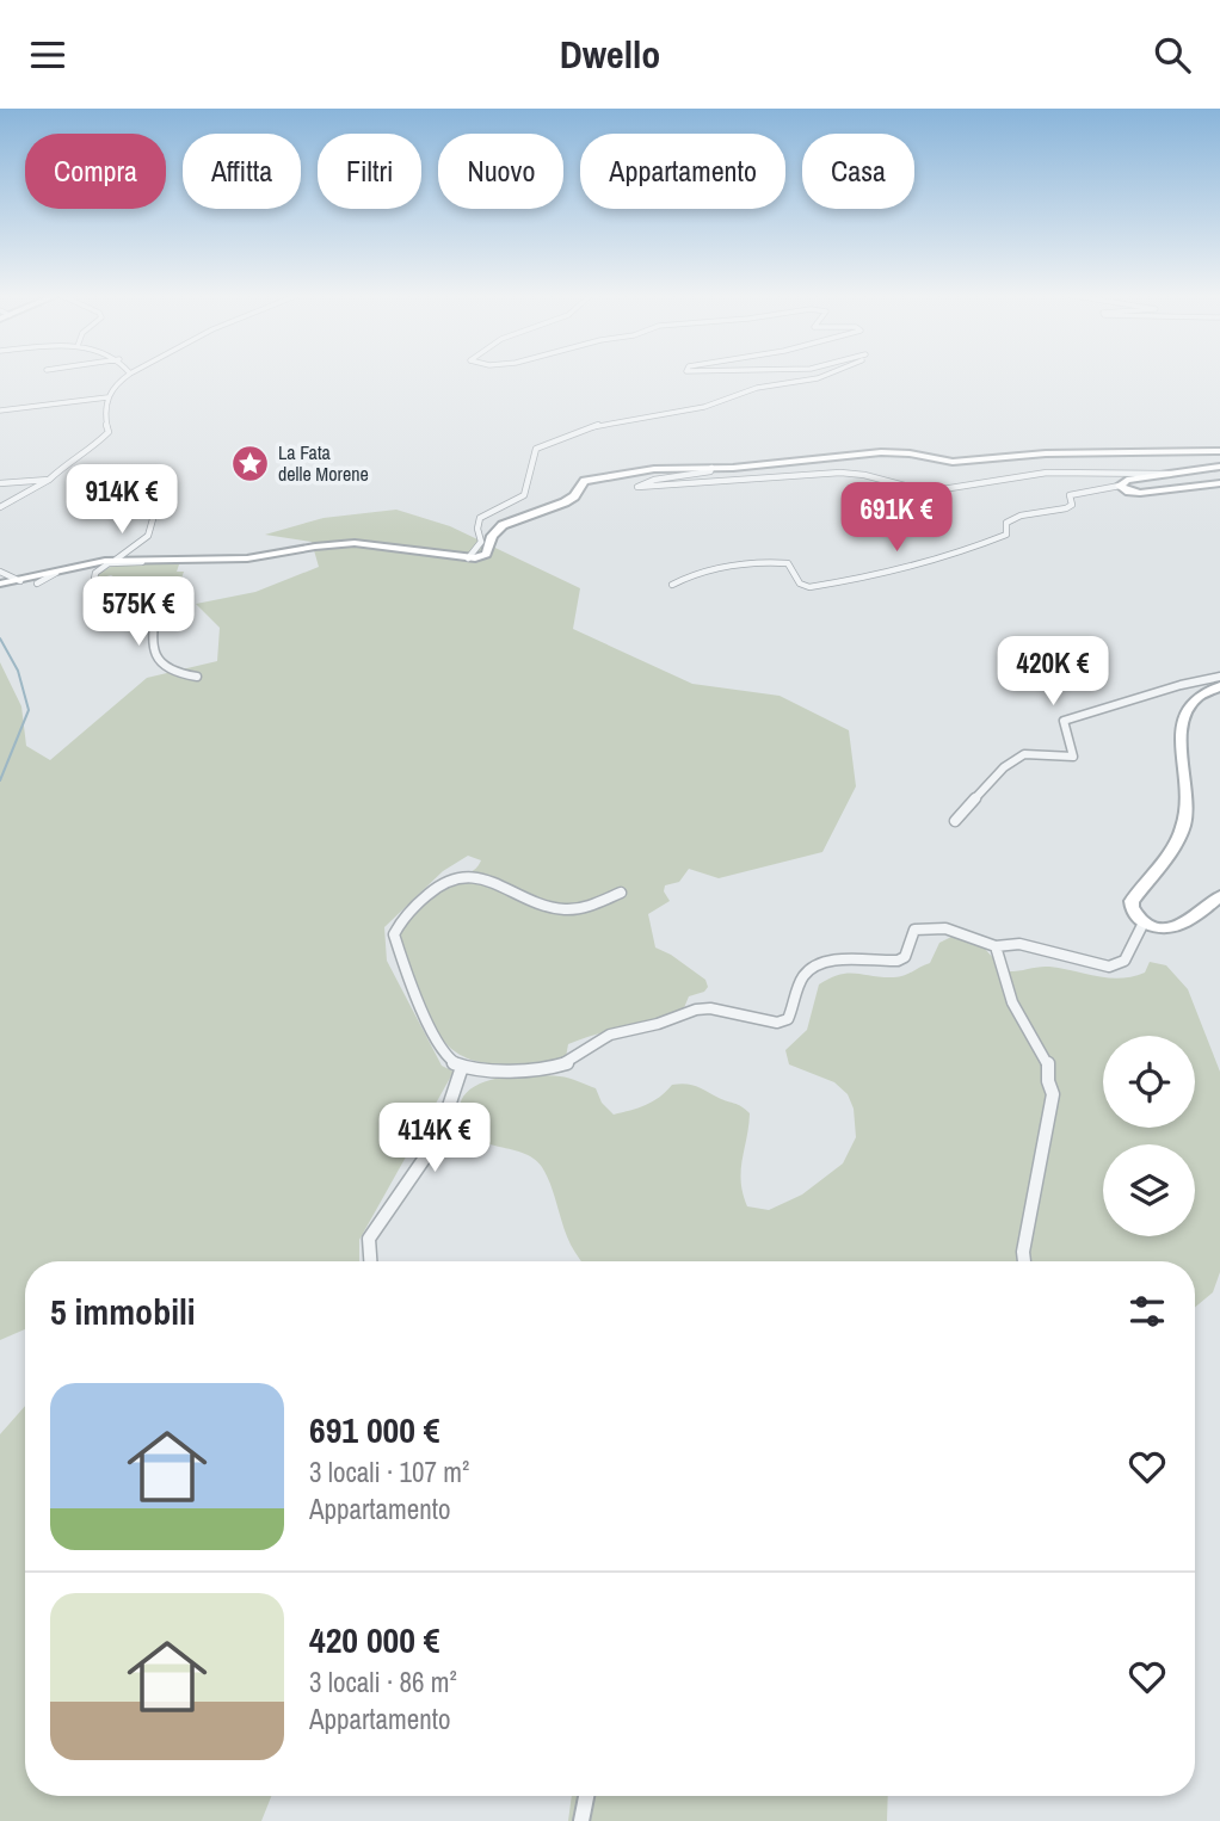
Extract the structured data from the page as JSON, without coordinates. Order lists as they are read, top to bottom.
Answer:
{
  "places": {
    "place": ["La Fata delle Morene"]
  },
  "page": {
    "header": "Dwello",
    "chip": [
      "Compra",
      "Affitta",
      "Filtri",
      "Nuovo",
      "Appartamento",
      "Casa"
    ],
    "price": [
      "914K €",
      "691K €",
      "575K €",
      "420K €",
      "414K €"
    ],
    "heading": "5 immobili",
    "list": [
      {
        "name": "691 000 €",
        "note": "3 locali · 107 m² · Appartamento"
      },
      {
        "name": "420 000 €",
        "note": "3 locali · 86 m² · Appartamento"
      }
    ]
  }
}
